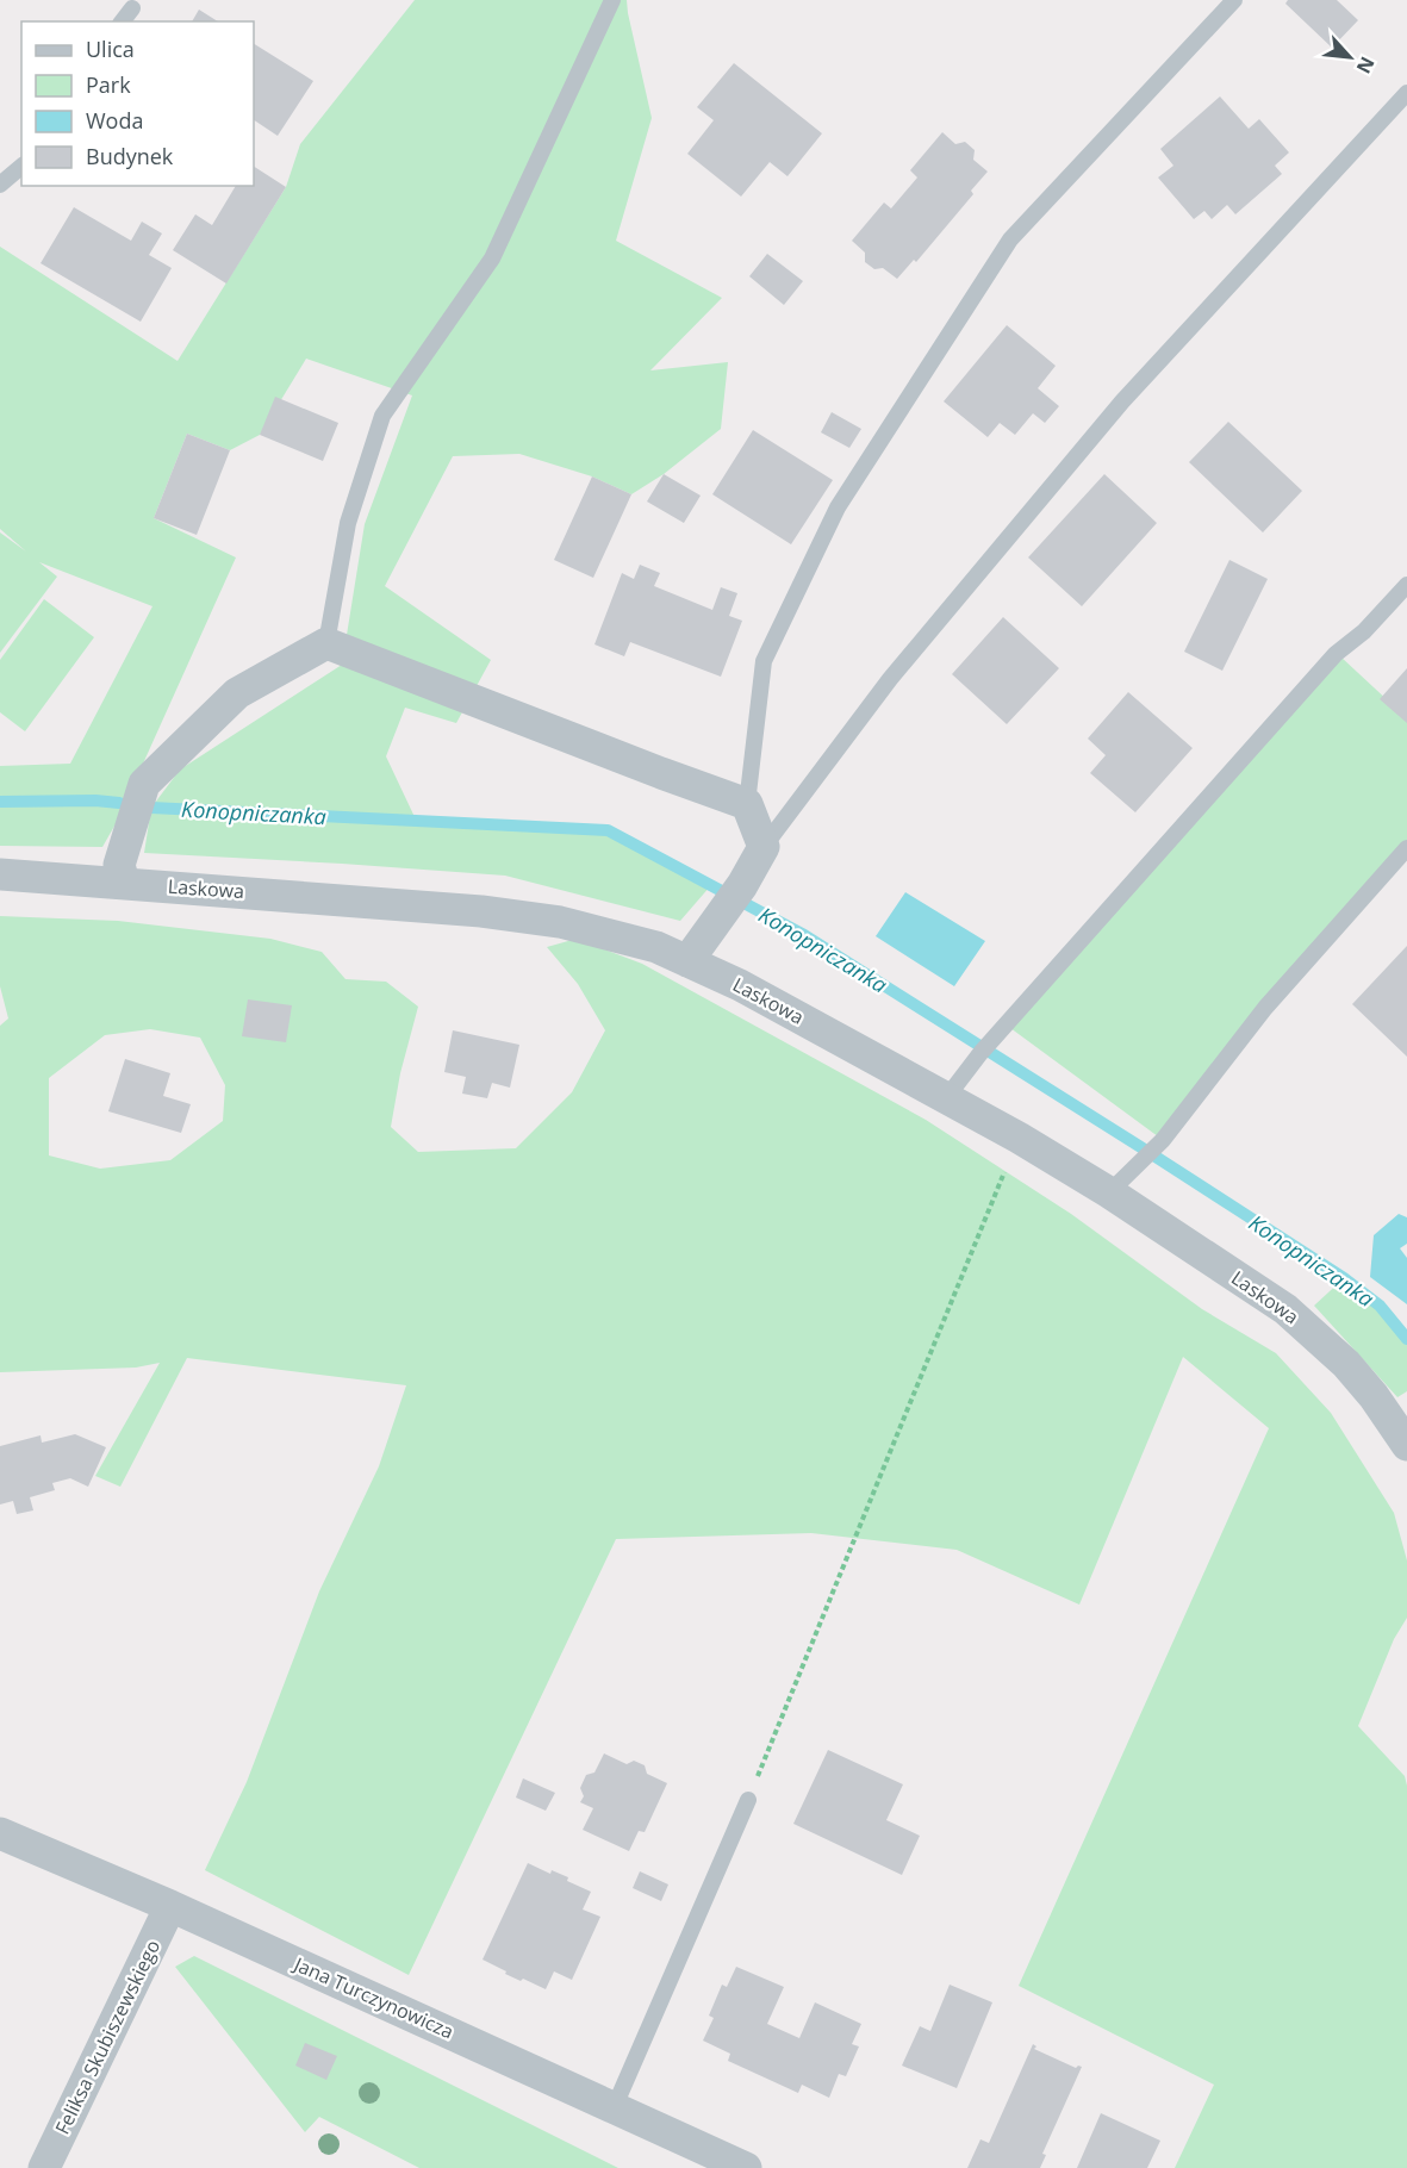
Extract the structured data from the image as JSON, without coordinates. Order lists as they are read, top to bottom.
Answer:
{
  "streets": {
    "street": ["Laskowa", "Jana Turczynowicza", "Feliksa Skubiszewskiego"]
  },
  "crossings": [
    ["Jana Turczynowicza", "Feliksa Skubiszewskiego"]
  ],
  "water": ["Konopniczanka"],
  "legend": [
    "Ulica",
    "Park",
    "Woda",
    "Budynek"
  ],
  "north": "bottom right"
}
